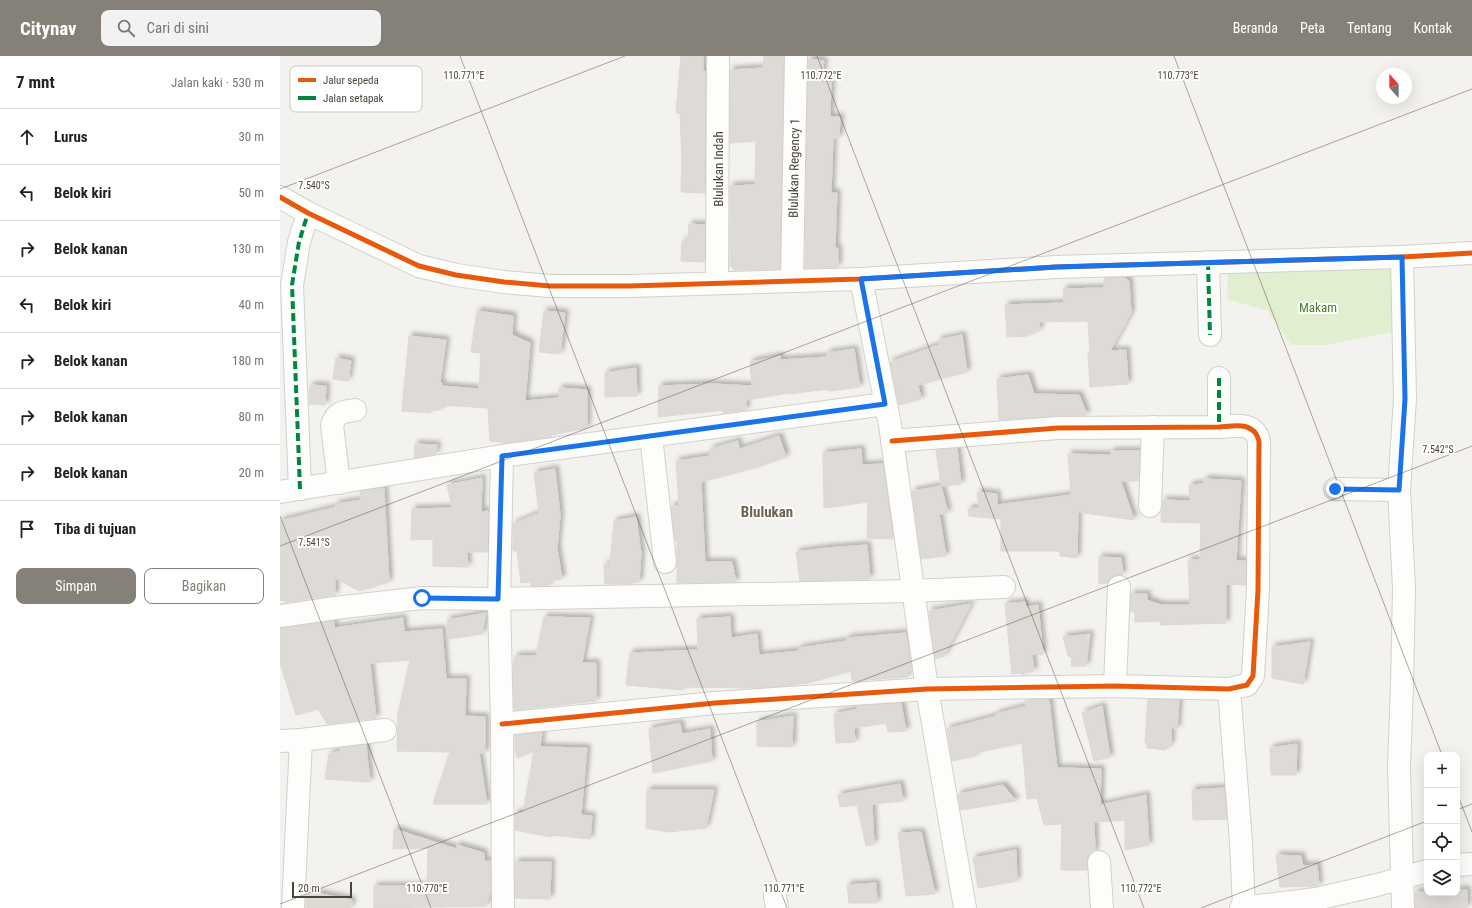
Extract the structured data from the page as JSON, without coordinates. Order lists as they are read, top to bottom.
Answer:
{
  "streets": {
    "street": ["Blulukan Regency 1", "Blulukan Indah"]
  },
  "districts": ["Blulukan"],
  "parks": ["Makam"],
  "legend": ["Jalur sepeda", "Jalan setapak"],
  "scale_bar": "20 m",
  "north": "top",
  "page": {
    "header": "Citynav",
    "search": "Cari di sini",
    "nav": [
      "Beranda",
      "Peta",
      "Tentang",
      "Kontak"
    ],
    "heading": ["7 mnt", "Jalan kaki · 530 m"],
    "list": [
      ["Lurus", "30 m"],
      ["Belok kiri", "50 m"],
      ["Belok kanan", "130 m"],
      ["Belok kiri", "40 m"],
      ["Belok kanan", "180 m"],
      ["Belok kanan", "80 m"],
      ["Belok kanan", "20 m"],
      "Tiba di tujuan"
    ],
    "buttons": ["Simpan", "Bagikan"],
    "map_buttons": ["+", "−"],
    "scale": "20 m"
  },
  "coordinates": [
    "110.771°E",
    "110.772°E",
    "110.773°E",
    "7.540°S",
    "7.542°S",
    "7.541°S",
    "110.770°E"
  ]
}
